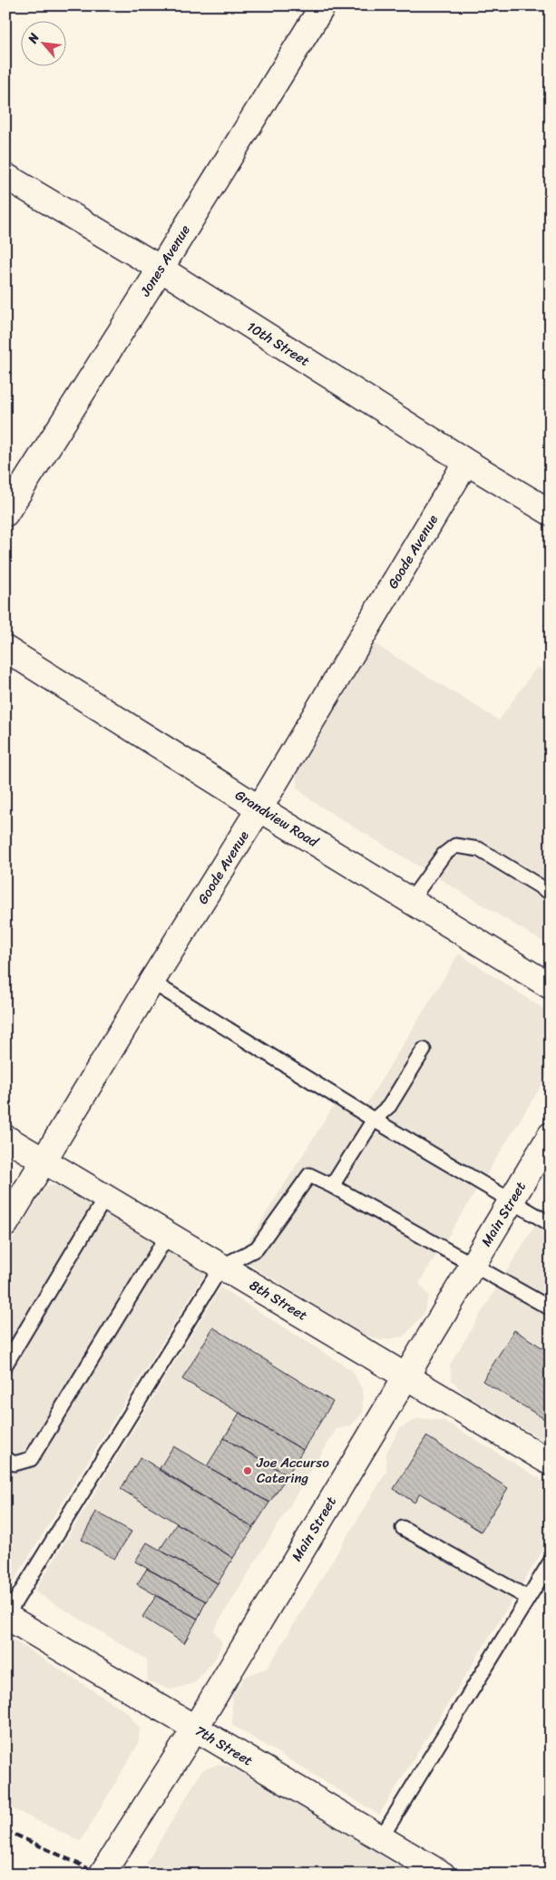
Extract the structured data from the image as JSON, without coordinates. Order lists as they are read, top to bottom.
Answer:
{
  "streets": {
    "street": [
      "Jones Avenue",
      "10th Street",
      "Goode Avenue",
      "Grandview Road",
      "Main Street",
      "8th Street",
      "7th Street"
    ]
  },
  "crossings": [
    ["Jones Avenue", "10th Street"],
    ["10th Street", "Goode Avenue"],
    ["Goode Avenue", "Grandview Road"],
    ["Goode Avenue", "8th Street"],
    ["Main Street", "8th Street"],
    ["Main Street", "7th Street"]
  ],
  "places": ["Joe Accurso Catering"],
  "north": "top left"
}
